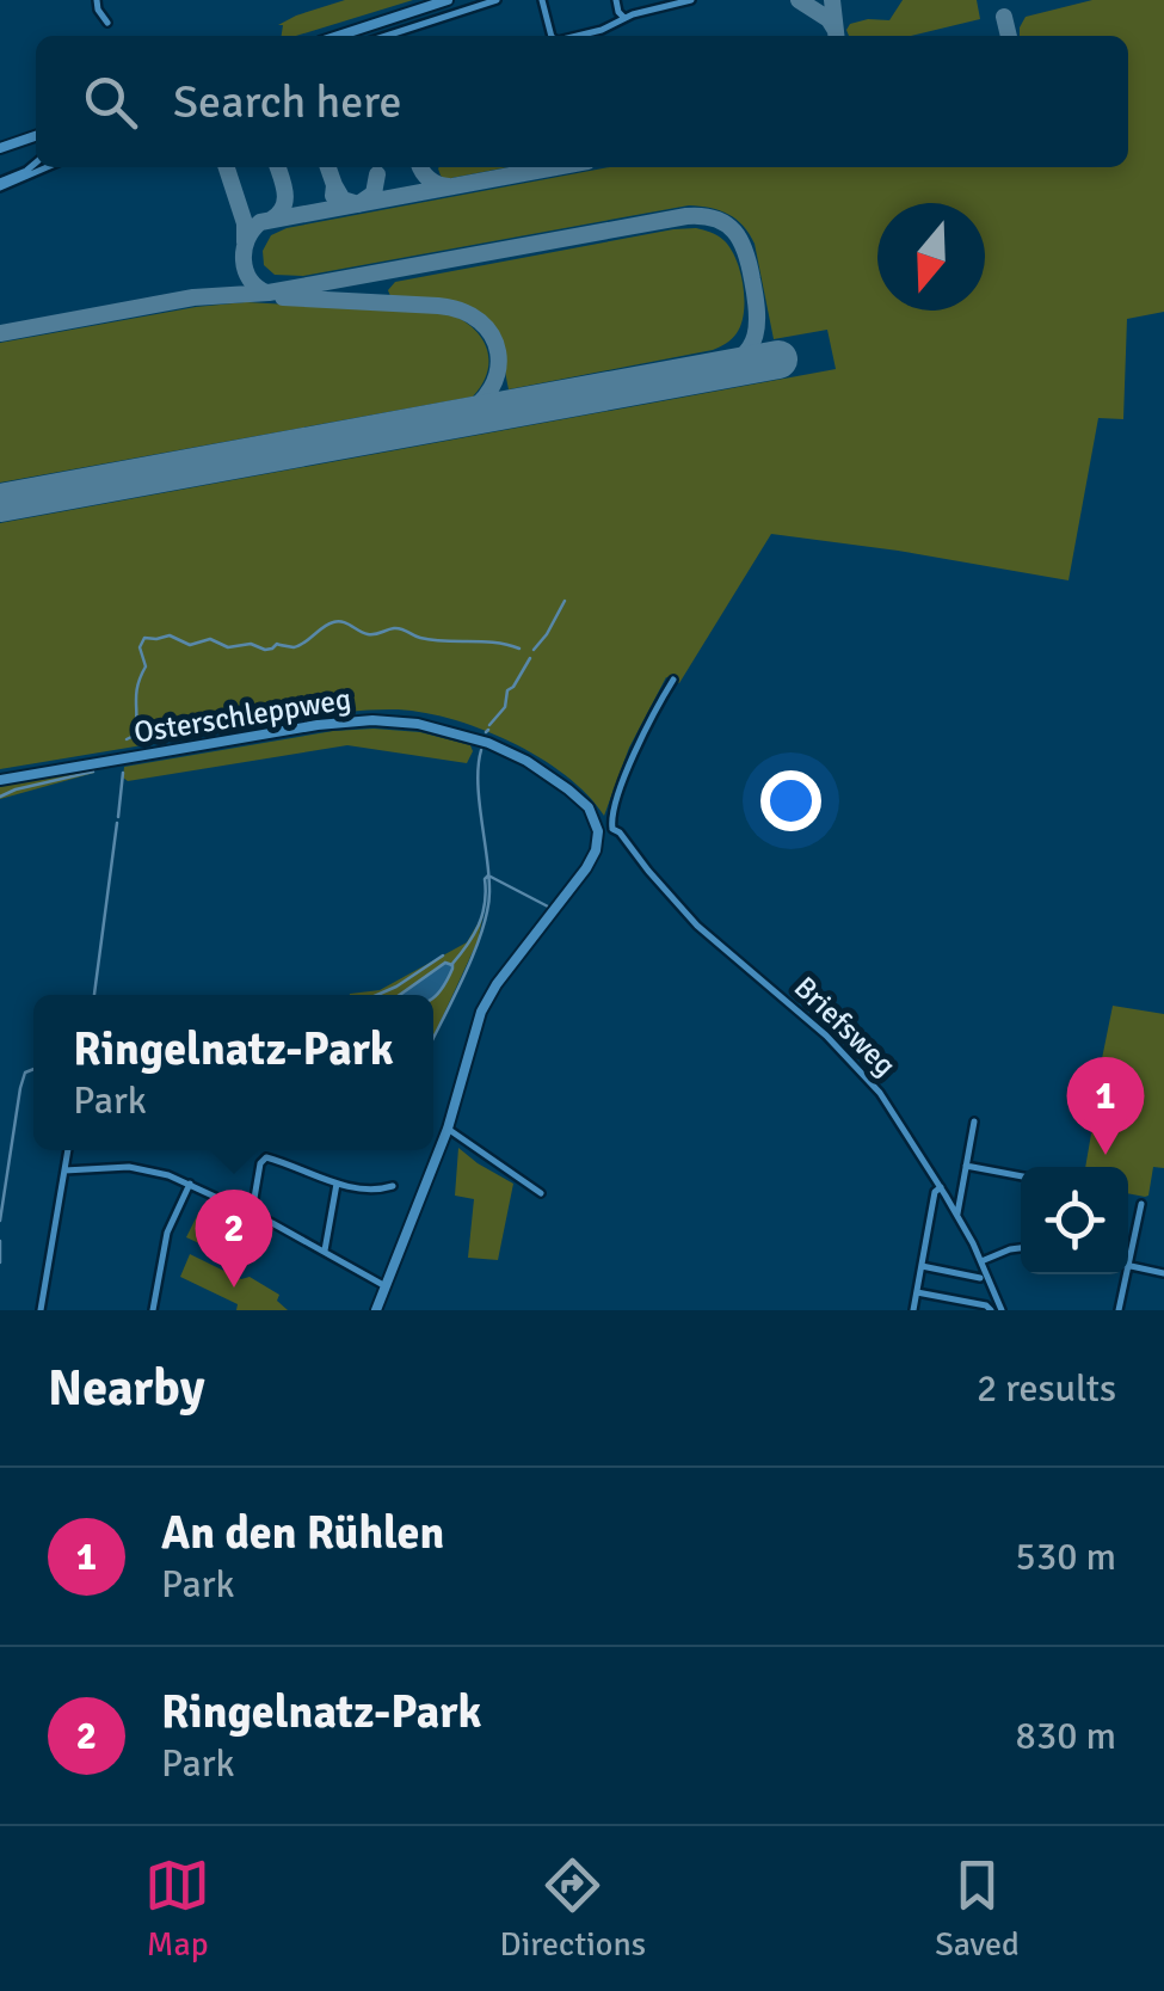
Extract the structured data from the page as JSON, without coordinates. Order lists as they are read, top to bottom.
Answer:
{
  "streets": {
    "street": ["Osterschleppweg", "Briefsweg"]
  },
  "north": "bottom",
  "page": {
    "search": "Search here",
    "popup": ["Ringelnatz-Park", "Park"],
    "pins": ["1", "2"],
    "heading": ["Nearby", "2 results"],
    "list": [
      {
        "mark": "1",
        "name": "An den Rühlen",
        "note": "Park",
        "value": "530 m"
      },
      {
        "mark": "2",
        "name": "Ringelnatz-Park",
        "note": "Park",
        "value": "830 m"
      }
    ],
    "nav": ["Map", "Directions", "Saved"]
  }
}
